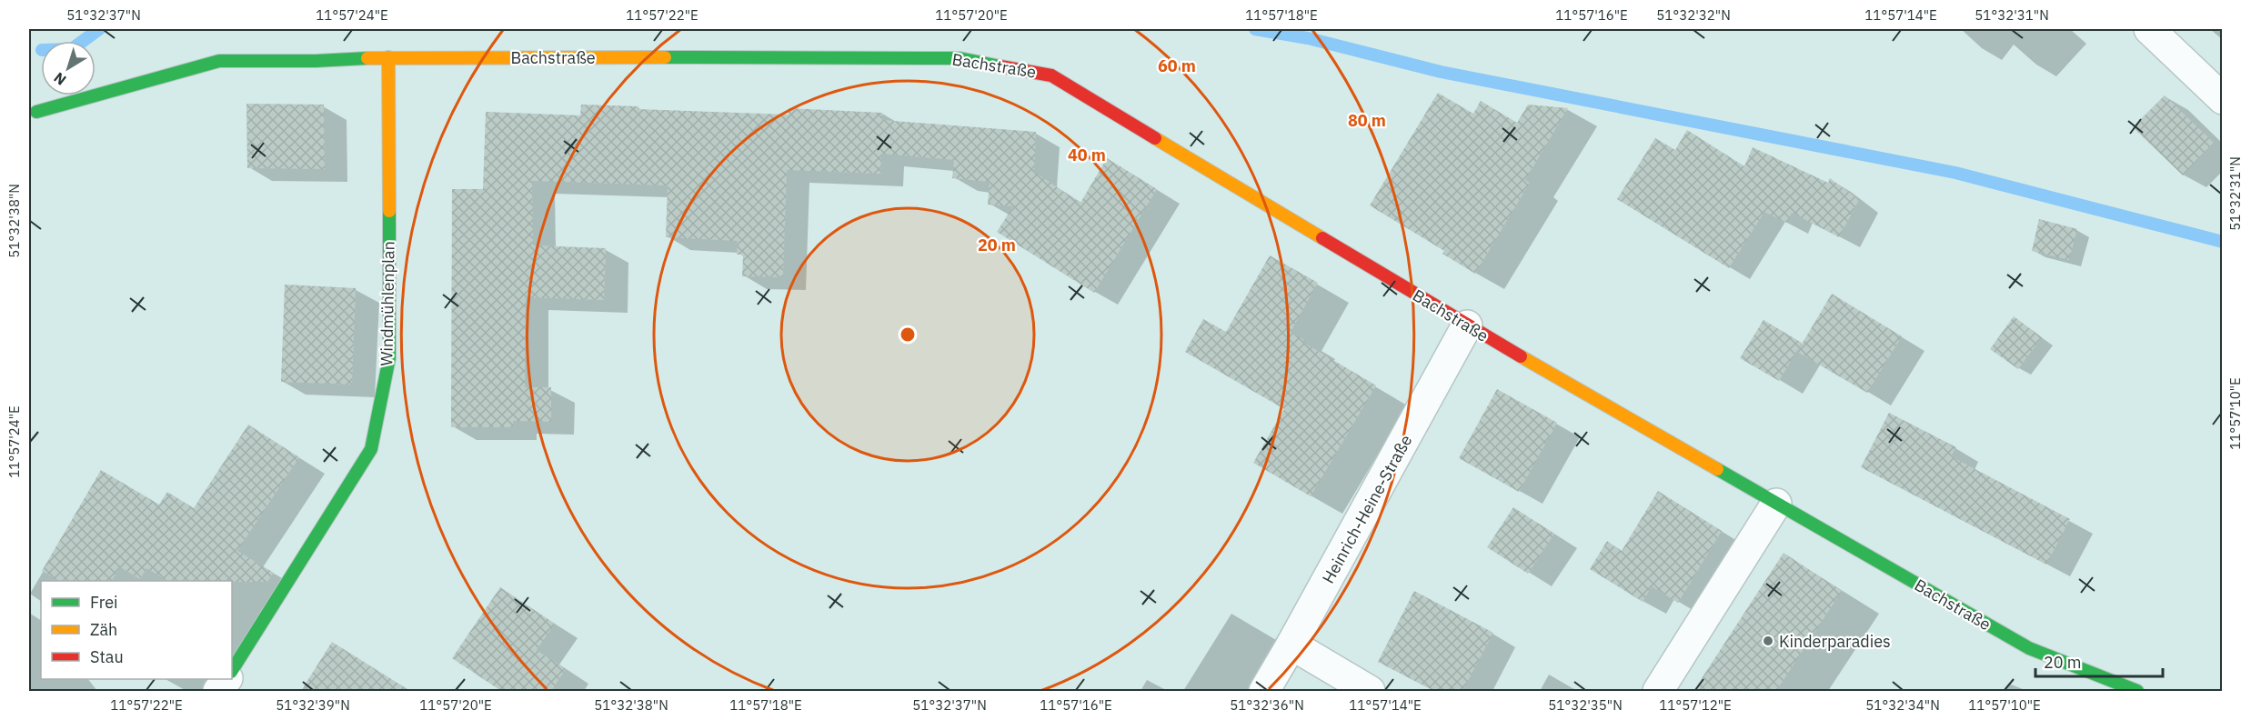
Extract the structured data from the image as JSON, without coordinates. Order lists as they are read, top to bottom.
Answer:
{
  "streets": {
    "street": ["Bachstraße", "Windmühlenplan", "Heinrich-Heine-Straße"]
  },
  "crossings": [
    ["Bachstraße", "Windmühlenplan"],
    ["Bachstraße", "Heinrich-Heine-Straße"]
  ],
  "places": ["Kinderparadies"],
  "legend": ["Frei", "Zäh", "Stau"],
  "scale_bar": "20 m",
  "north": "bottom left",
  "coordinates": [
    "51°32'37\"N",
    "11°57'24\"E",
    "11°57'22\"E",
    "11°57'20\"E",
    "11°57'18\"E",
    "11°57'16\"E",
    "51°32'32\"N",
    "11°57'14\"E",
    "51°32'31\"N",
    "51°32'38\"N",
    "11°57'10\"E",
    "51°32'39\"N",
    "51°32'36\"N",
    "51°32'35\"N",
    "11°57'12\"E",
    "51°32'34\"N"
  ],
  "rings": [
    "60 m",
    "80 m",
    "40 m",
    "20 m"
  ]
}
